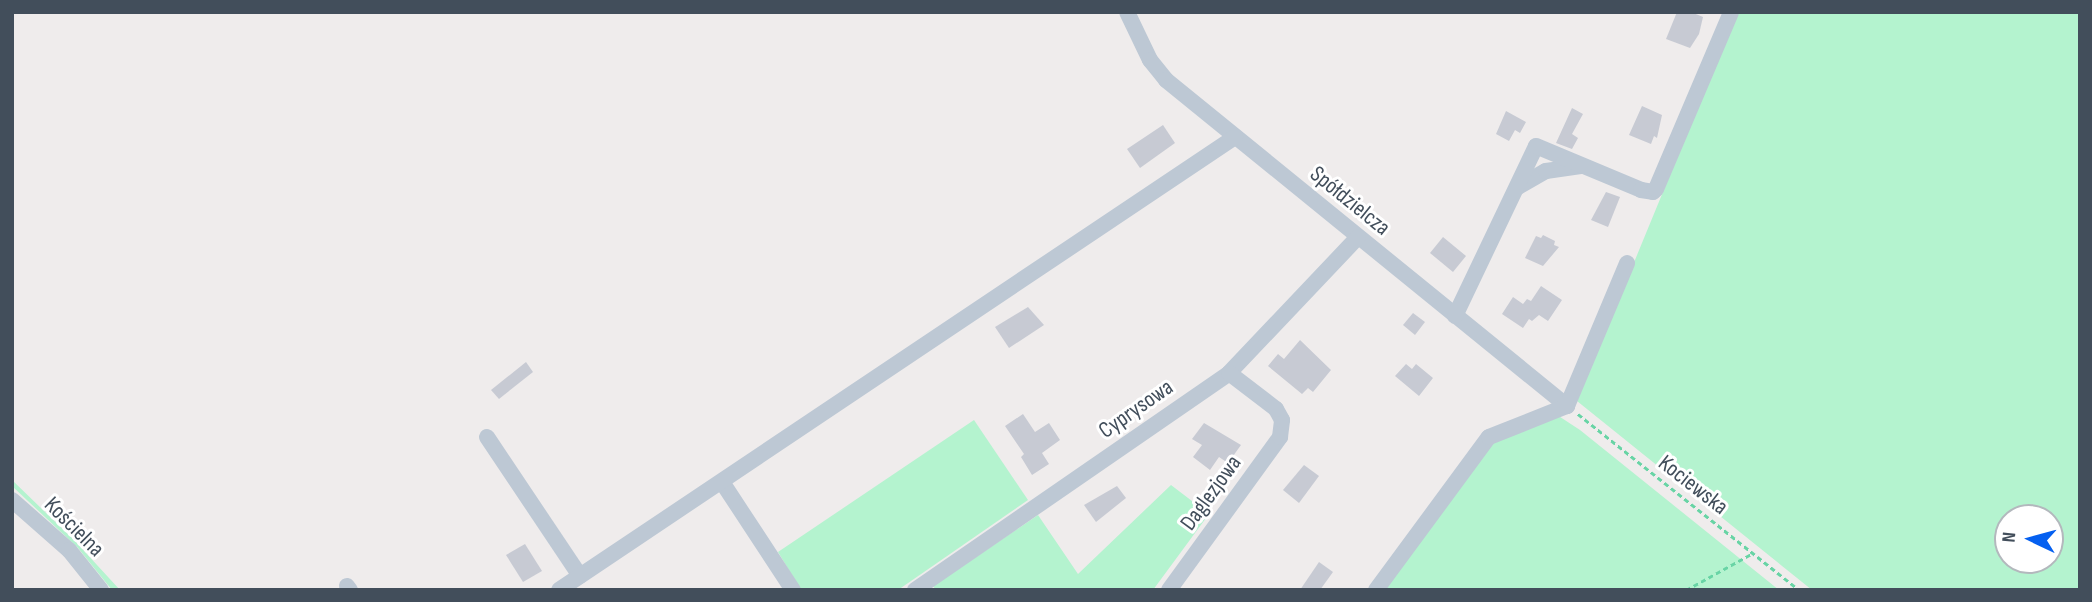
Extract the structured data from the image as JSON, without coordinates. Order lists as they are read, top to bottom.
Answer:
{
  "streets": {
    "street": [
      "Spółdzielcza",
      "Cyprysowa",
      "Daglezjowa",
      "Kościelna"
    ],
    "path": ["Kociewska"]
  },
  "crossings": [
    ["Spółdzielcza", "Cyprysowa"],
    ["Spółdzielcza", "Kociewska"],
    ["Cyprysowa", "Daglezjowa"]
  ],
  "north": "left"
}
